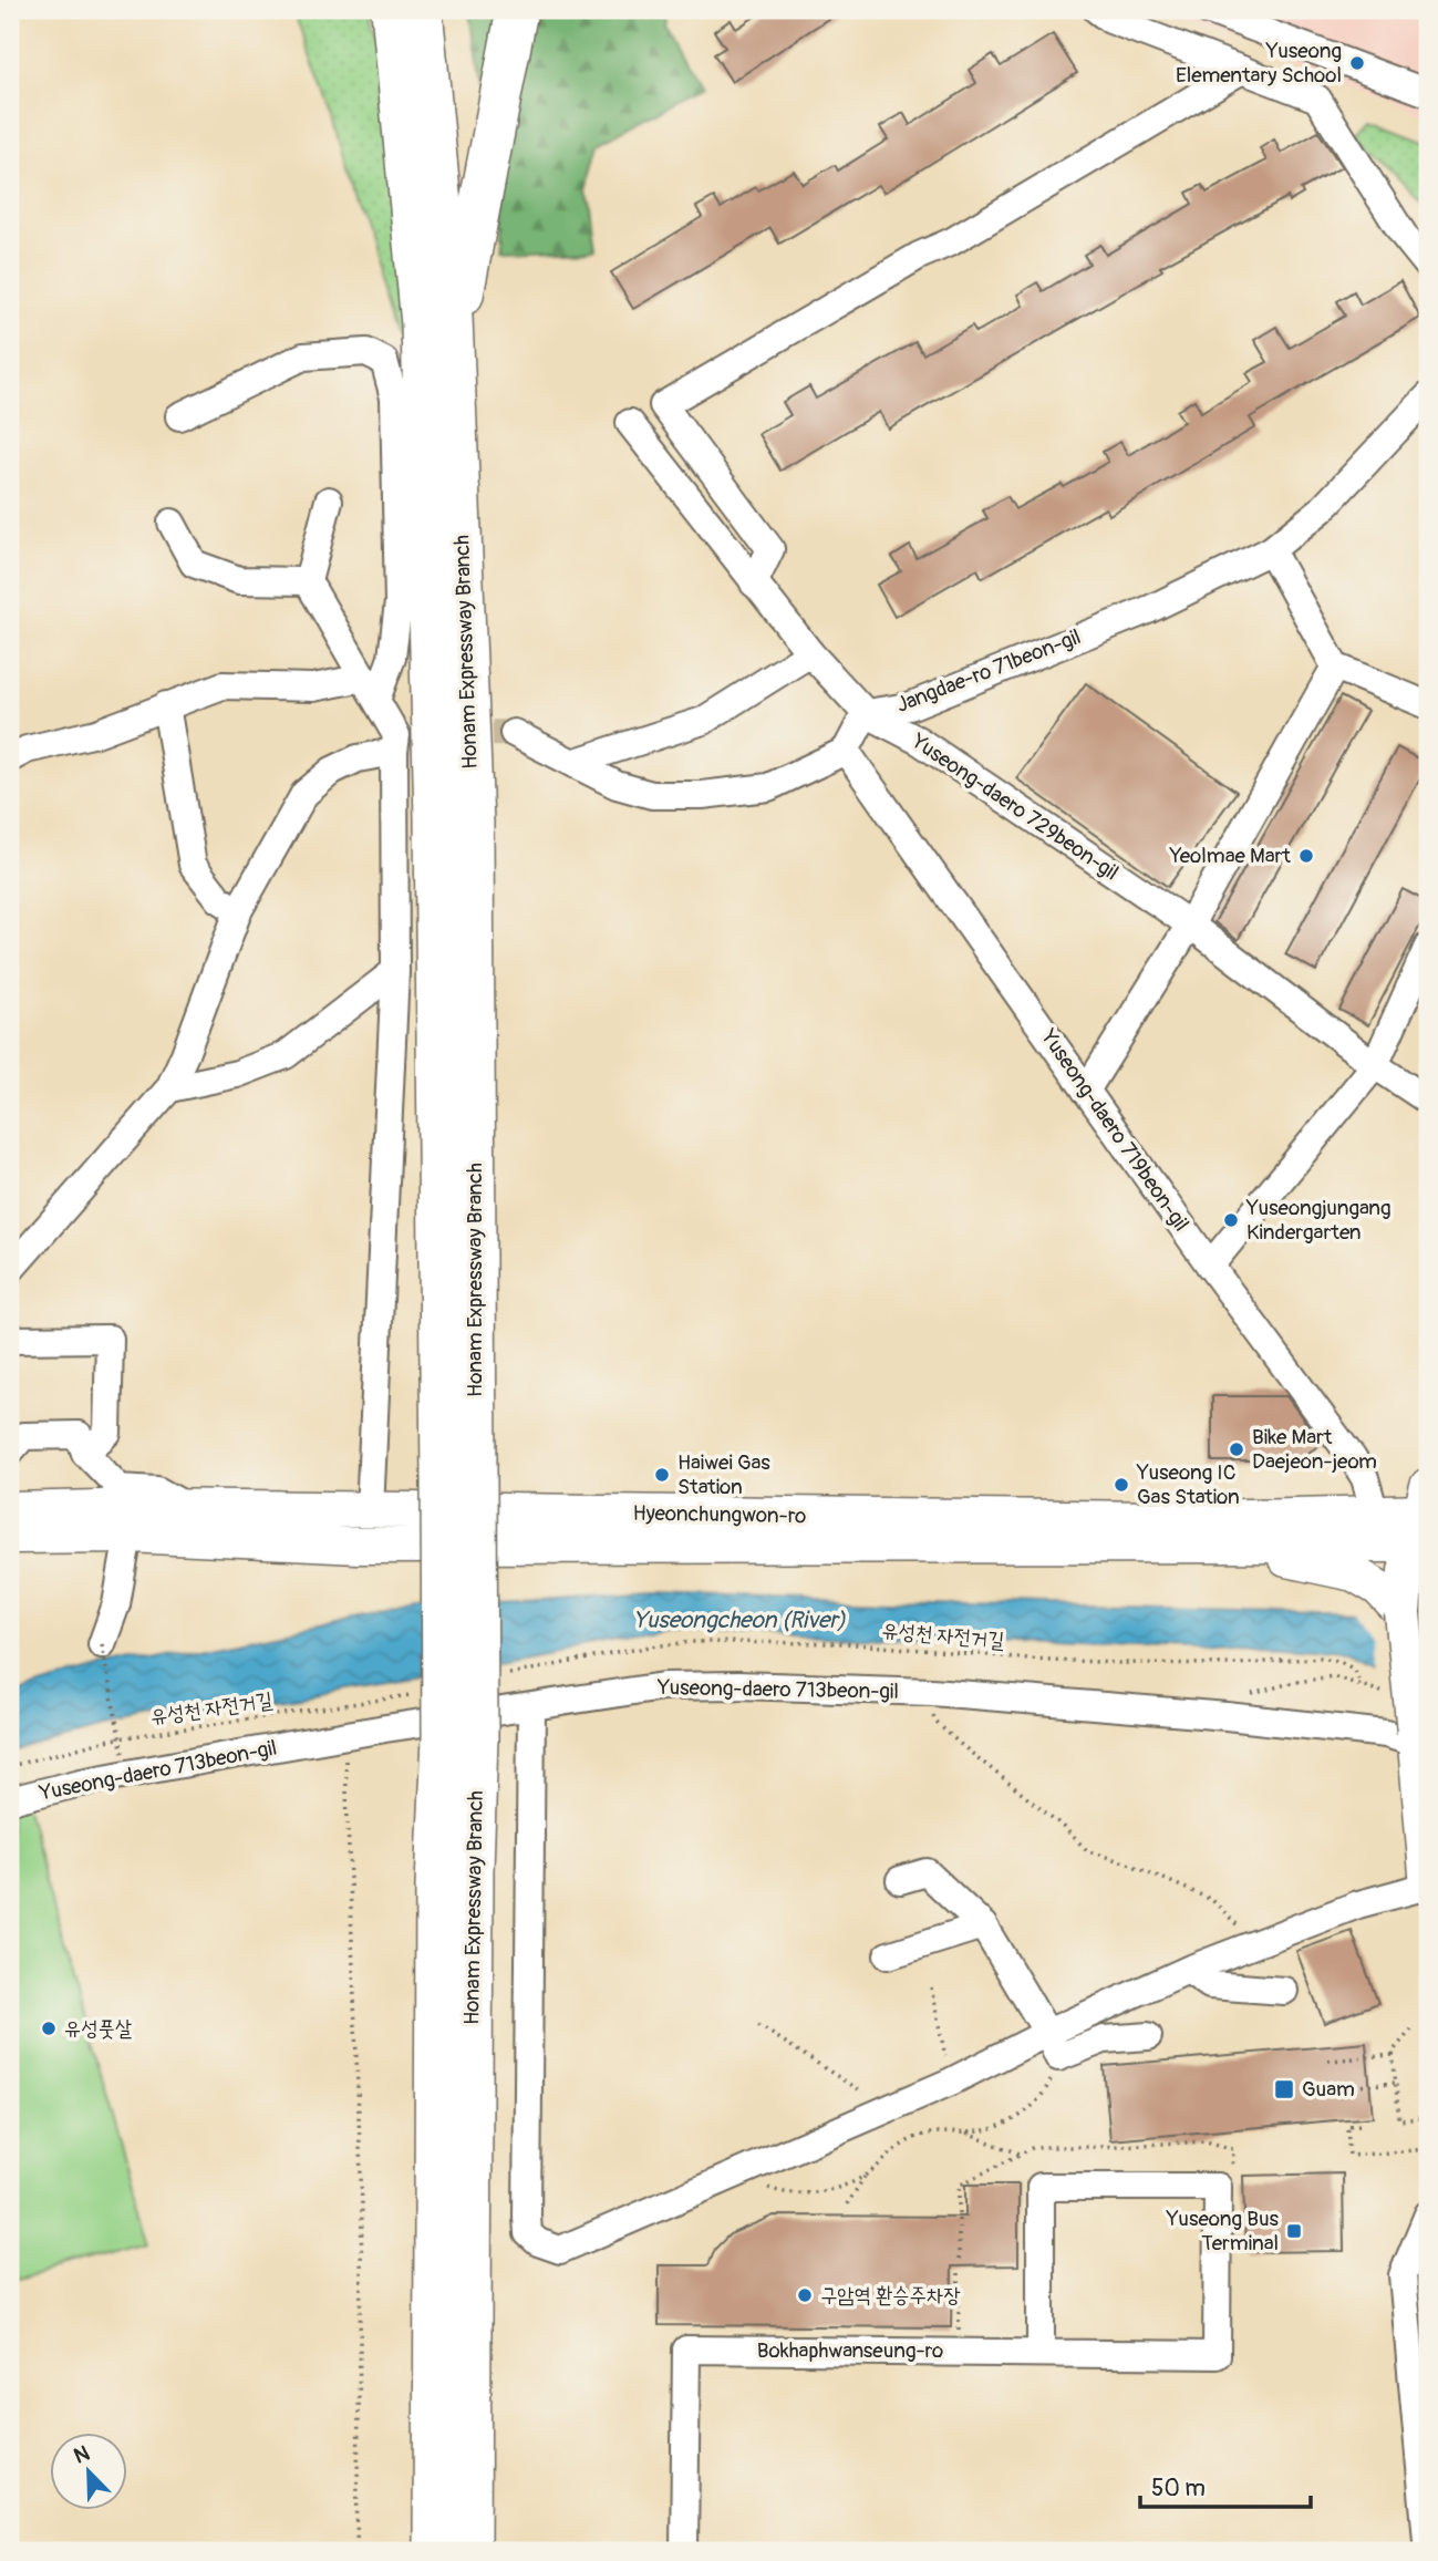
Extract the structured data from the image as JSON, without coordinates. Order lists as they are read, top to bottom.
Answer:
{
  "streets": {
    "highway": ["Honam Expressway Branch"],
    "main road": ["Hyeonchungwon-ro"],
    "street": [
      "Jangdae-ro 71beon-gil",
      "Yuseong-daero 729beon-gil",
      "Yuseong-daero 719beon-gil",
      "Yuseong-daero 713beon-gil",
      "Bokhaphwanseung-ro"
    ],
    "path": ["유성천 자전거길"]
  },
  "crossings": [
    ["Jangdae-ro 71beon-gil", "Yuseong-daero 729beon-gil"],
    ["Yuseong-daero 719beon-gil", "Hyeonchungwon-ro"],
    ["유성천 자전거길", "Yuseong-daero 713beon-gil"]
  ],
  "water": ["Yuseongcheon (River)"],
  "places": {
    "other": [
      "Yuseong Elementary School",
      "Yeolmae Mart",
      "Yuseongjungang Kindergarten",
      "Bike Mart Daejeon-jeom",
      "Haiwei Gas Station",
      "Yuseong IC Gas Station",
      "유성풋살",
      "구암역 환승주차장"
    ],
    "transit": ["Guam", "Yuseong Bus Terminal"]
  },
  "scale_bar": "50 m",
  "north": "top left"
}
